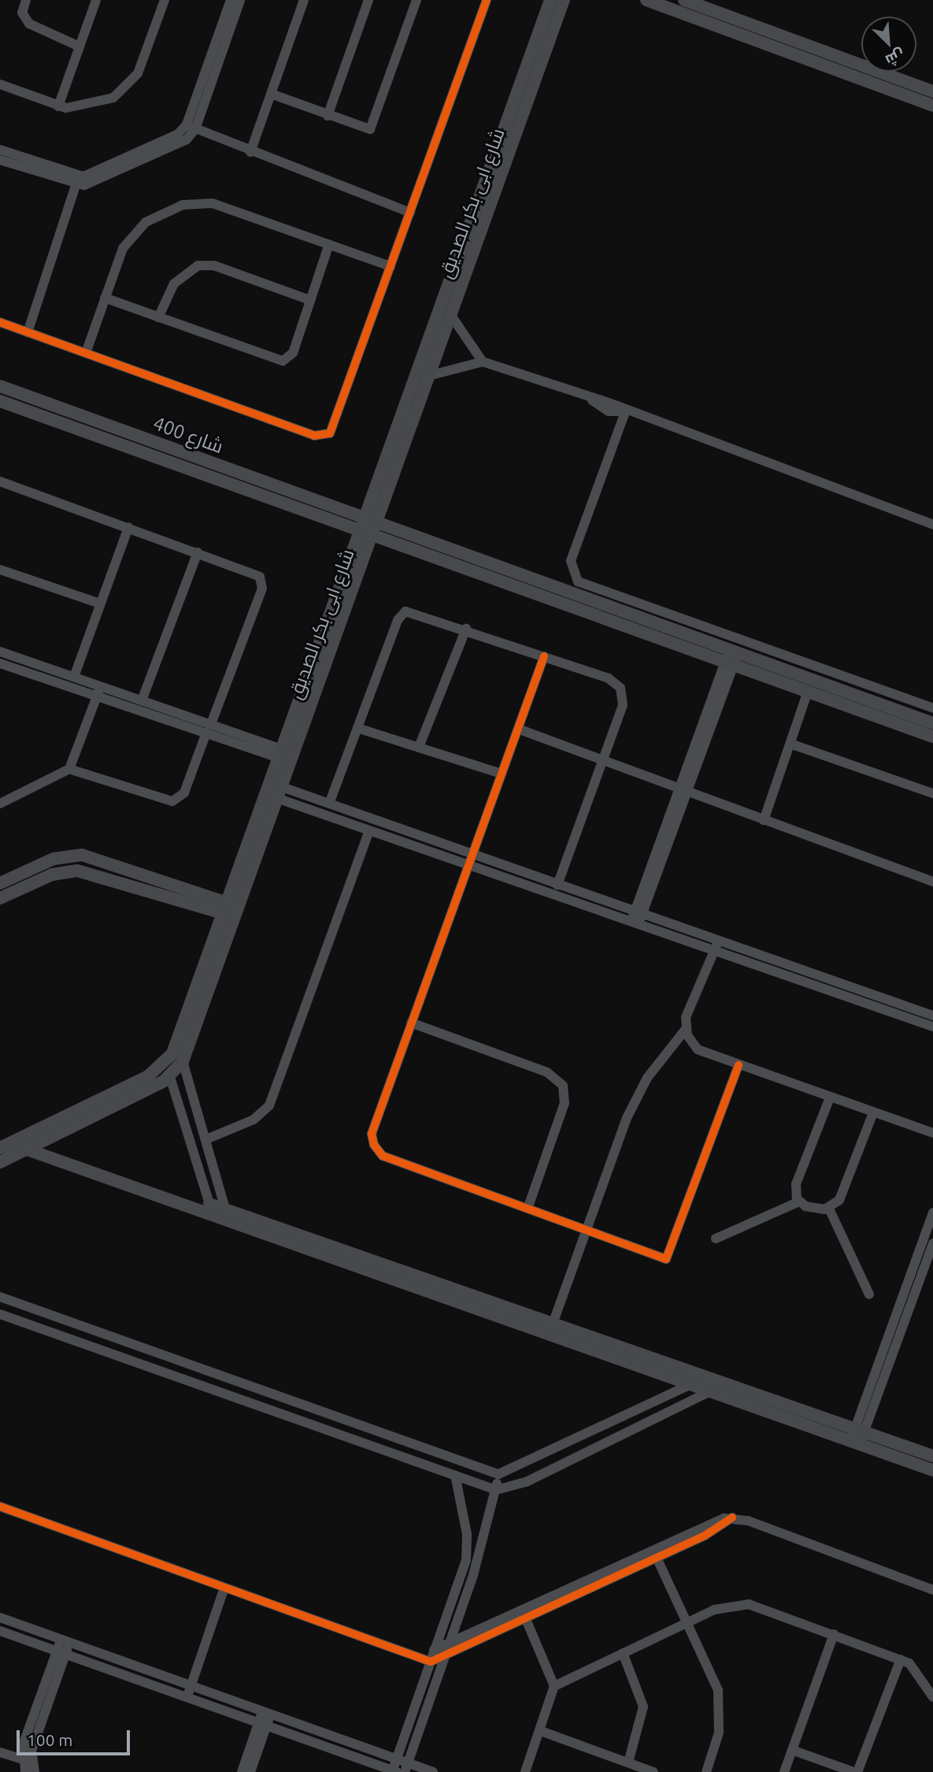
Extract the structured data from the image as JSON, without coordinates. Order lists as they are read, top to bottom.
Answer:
{
  "streets": {
    "main road": ["شارع ابى بكر الصديق", "شارع 400"]
  },
  "crossings": [
    ["شارع ابى بكر الصديق", "شارع 400"]
  ],
  "scale_bar": "100 m",
  "north": "bottom right"
}
